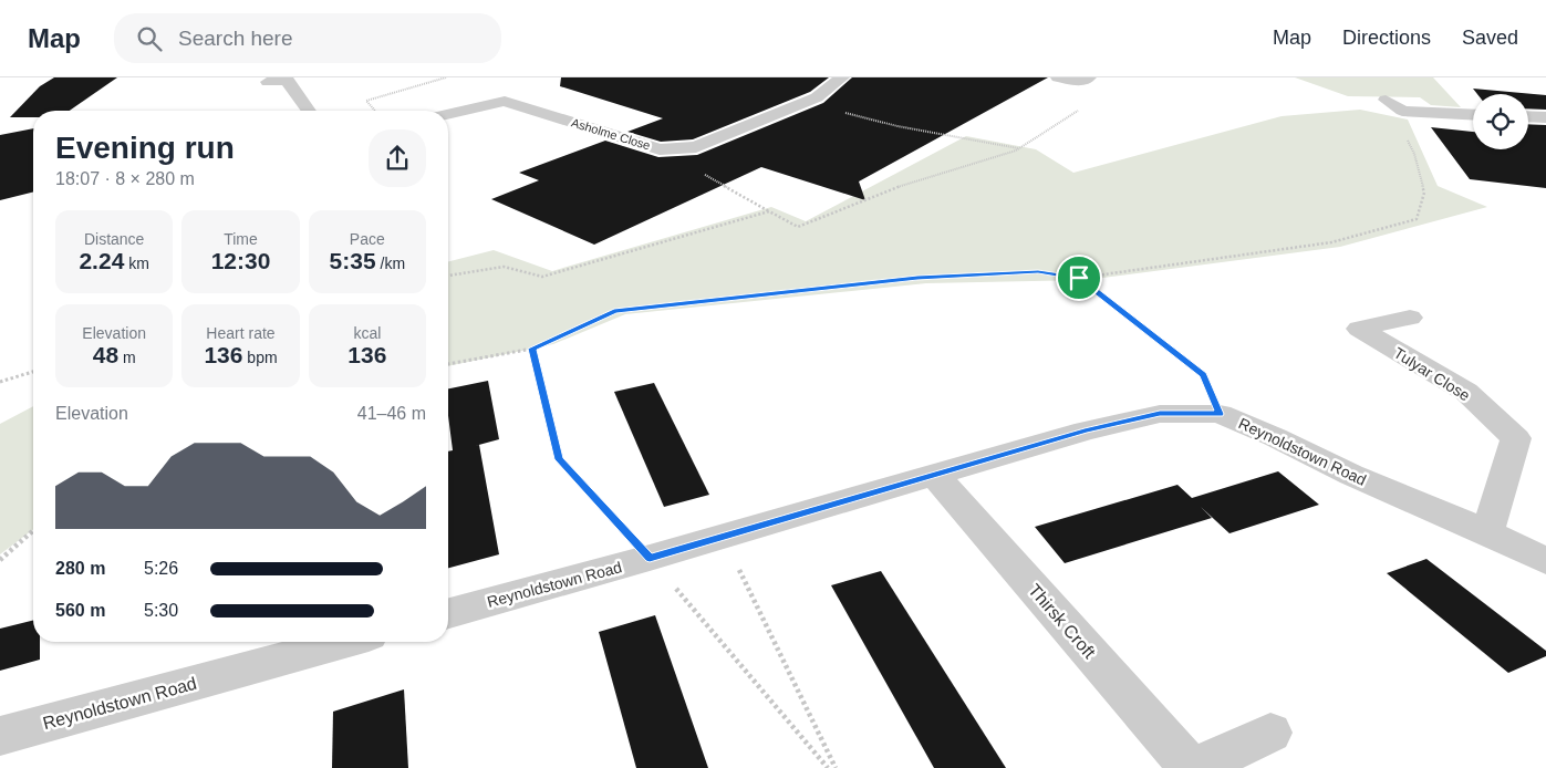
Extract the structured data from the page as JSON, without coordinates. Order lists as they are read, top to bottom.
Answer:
{
  "streets": {
    "street": [
      "Asholme Close",
      "Tulyar Close",
      "Reynoldstown Road",
      "Thirsk Croft"
    ]
  },
  "crossings": [
    ["Tulyar Close", "Reynoldstown Road"],
    ["Reynoldstown Road", "Thirsk Croft"]
  ],
  "page": {
    "header": "Map",
    "search": "Search here",
    "nav": ["Map", "Directions", "Saved"],
    "heading": ["Evening run", "18:07 · 8 × 280 m"],
    "stats": [
      ["Distance", "2.24 km"],
      ["Time", "12:30"],
      ["Pace", "5:35 /km"],
      ["Elevation", "48 m"],
      ["Heart rate", "136 bpm"],
      ["kcal", "136"]
    ],
    "chart": ["Elevation", "41–46 m"],
    "list": [
      {
        "name": "280 m",
        "note": "5:26"
      },
      {
        "name": "560 m",
        "note": "5:30"
      }
    ]
  }
}
